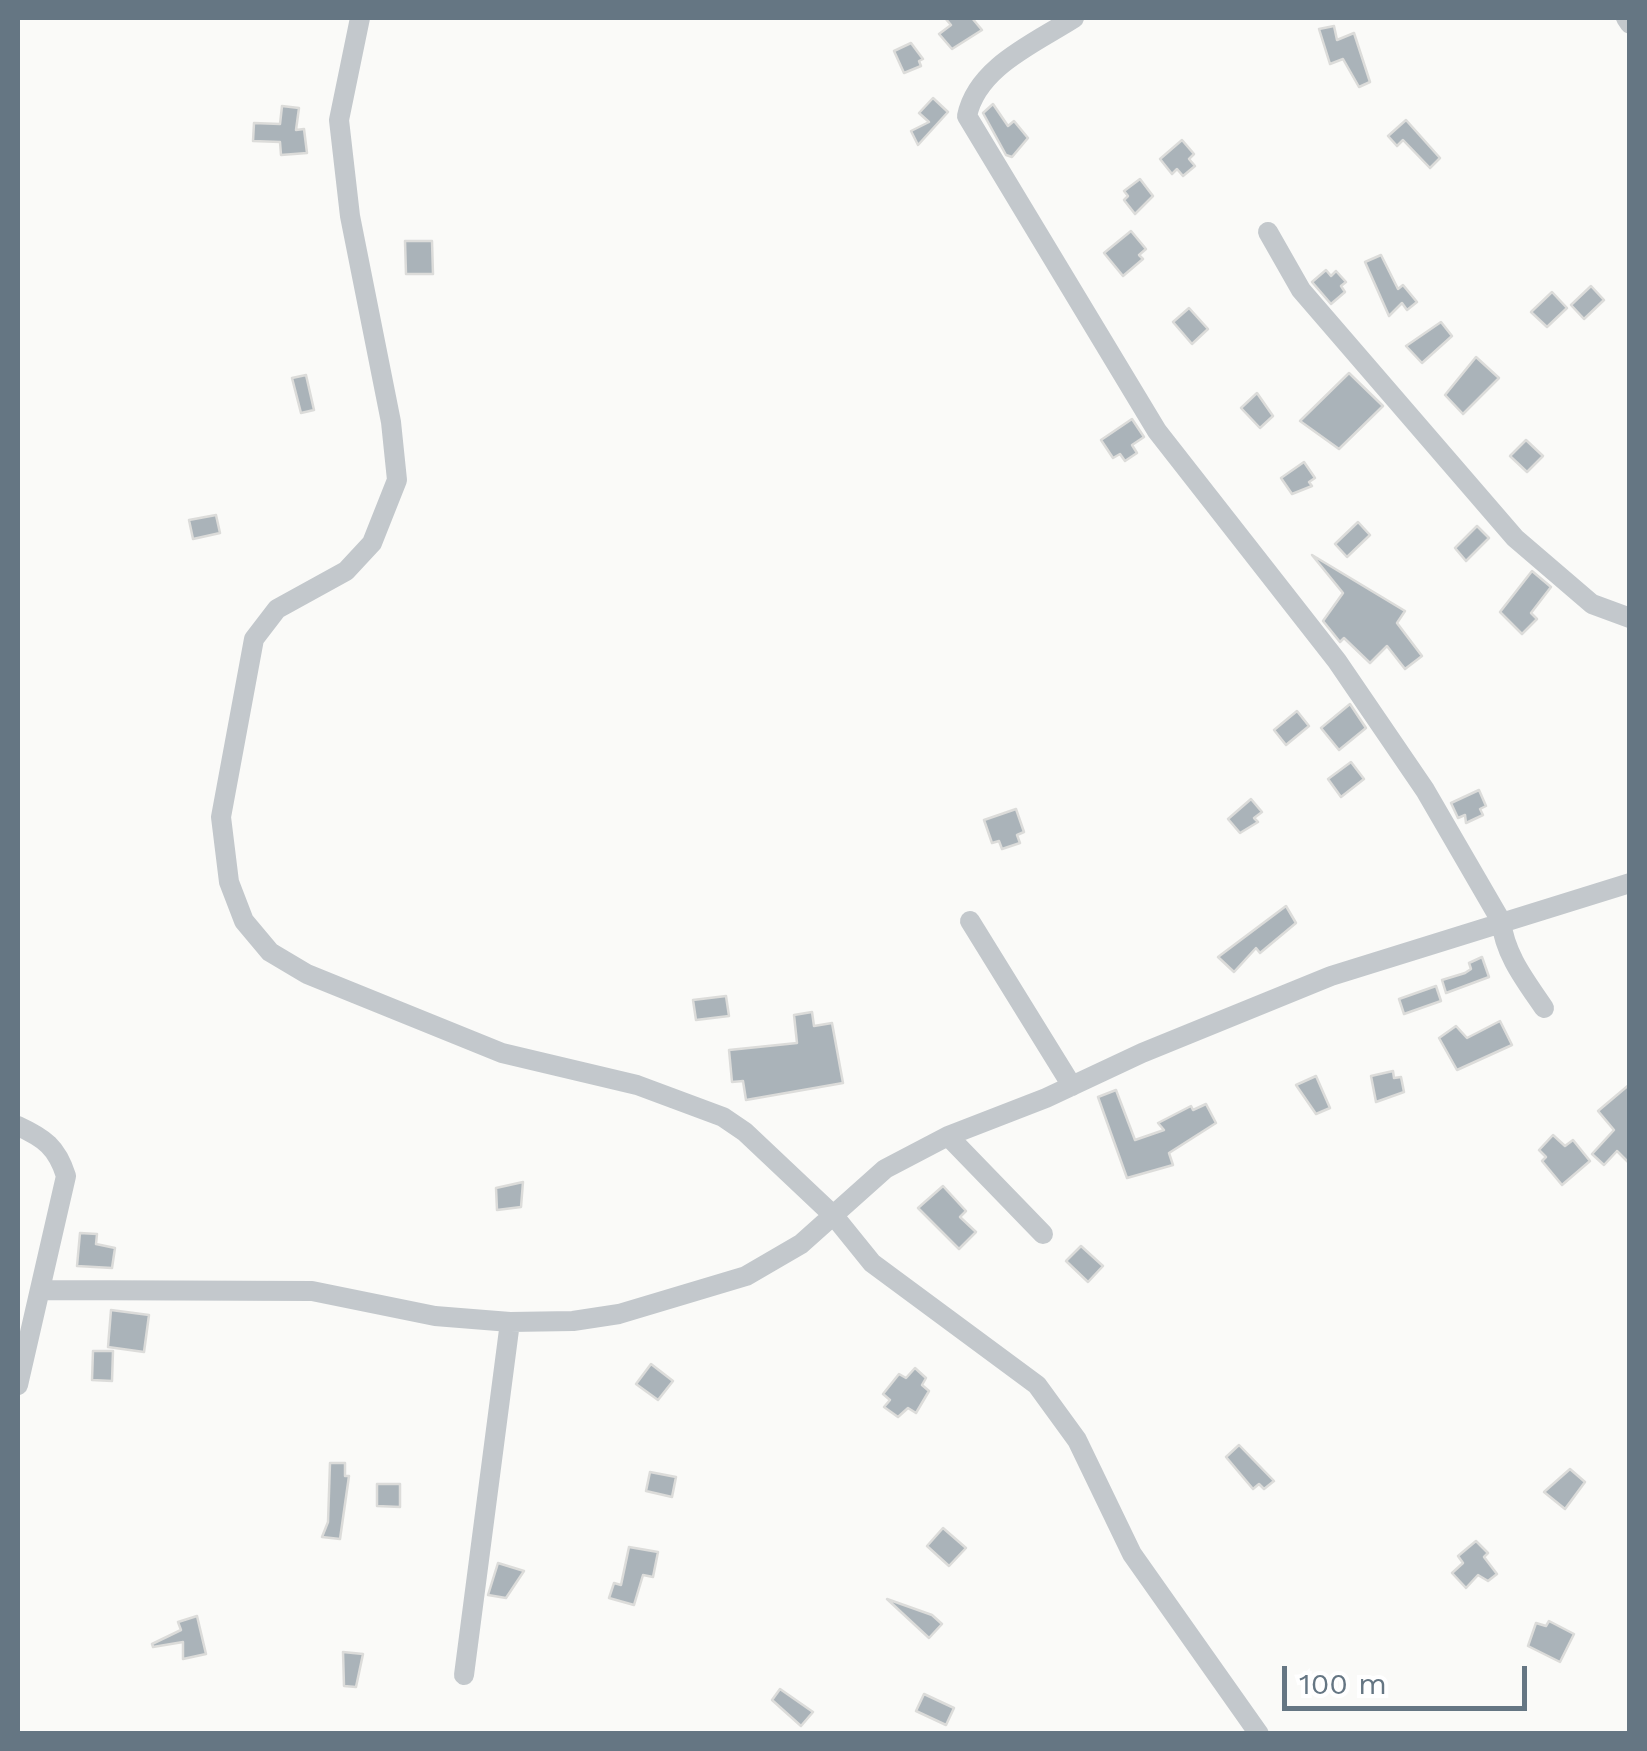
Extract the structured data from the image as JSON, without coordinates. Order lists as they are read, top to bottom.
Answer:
{
  "scale_bar": "100 m"
}
